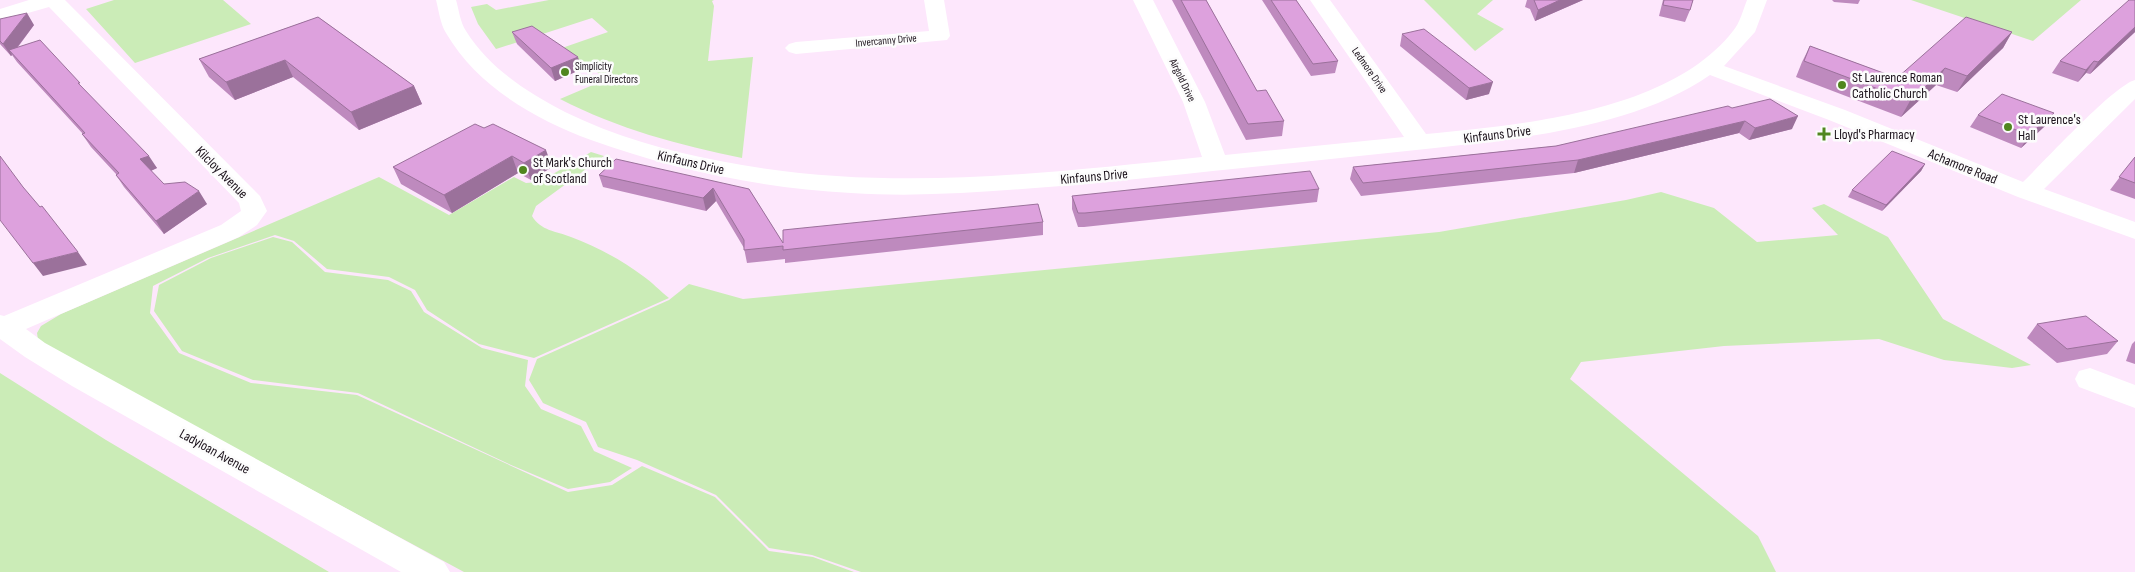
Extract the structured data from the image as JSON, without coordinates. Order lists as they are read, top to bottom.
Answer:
{
  "streets": {
    "street": [
      "Invercanny Drive",
      "Ledmore Drive",
      "Airgold Drive",
      "Kinfauns Drive",
      "Achamore Road",
      "Kilcloy Avenue",
      "Ladyloan Avenue"
    ]
  },
  "crossings": [
    ["Ledmore Drive", "Kinfauns Drive"],
    ["Airgold Drive", "Kinfauns Drive"],
    ["Kinfauns Drive", "Achamore Road"],
    ["Kilcloy Avenue", "Ladyloan Avenue"]
  ],
  "places": {
    "other": [
      "Simplicity Funeral Directors",
      "St Laurence Roman Catholic Church",
      "St Laurence's Hall",
      "St Mark's Church of Scotland"
    ],
    "health": ["Lloyd's Pharmacy"]
  }
}
